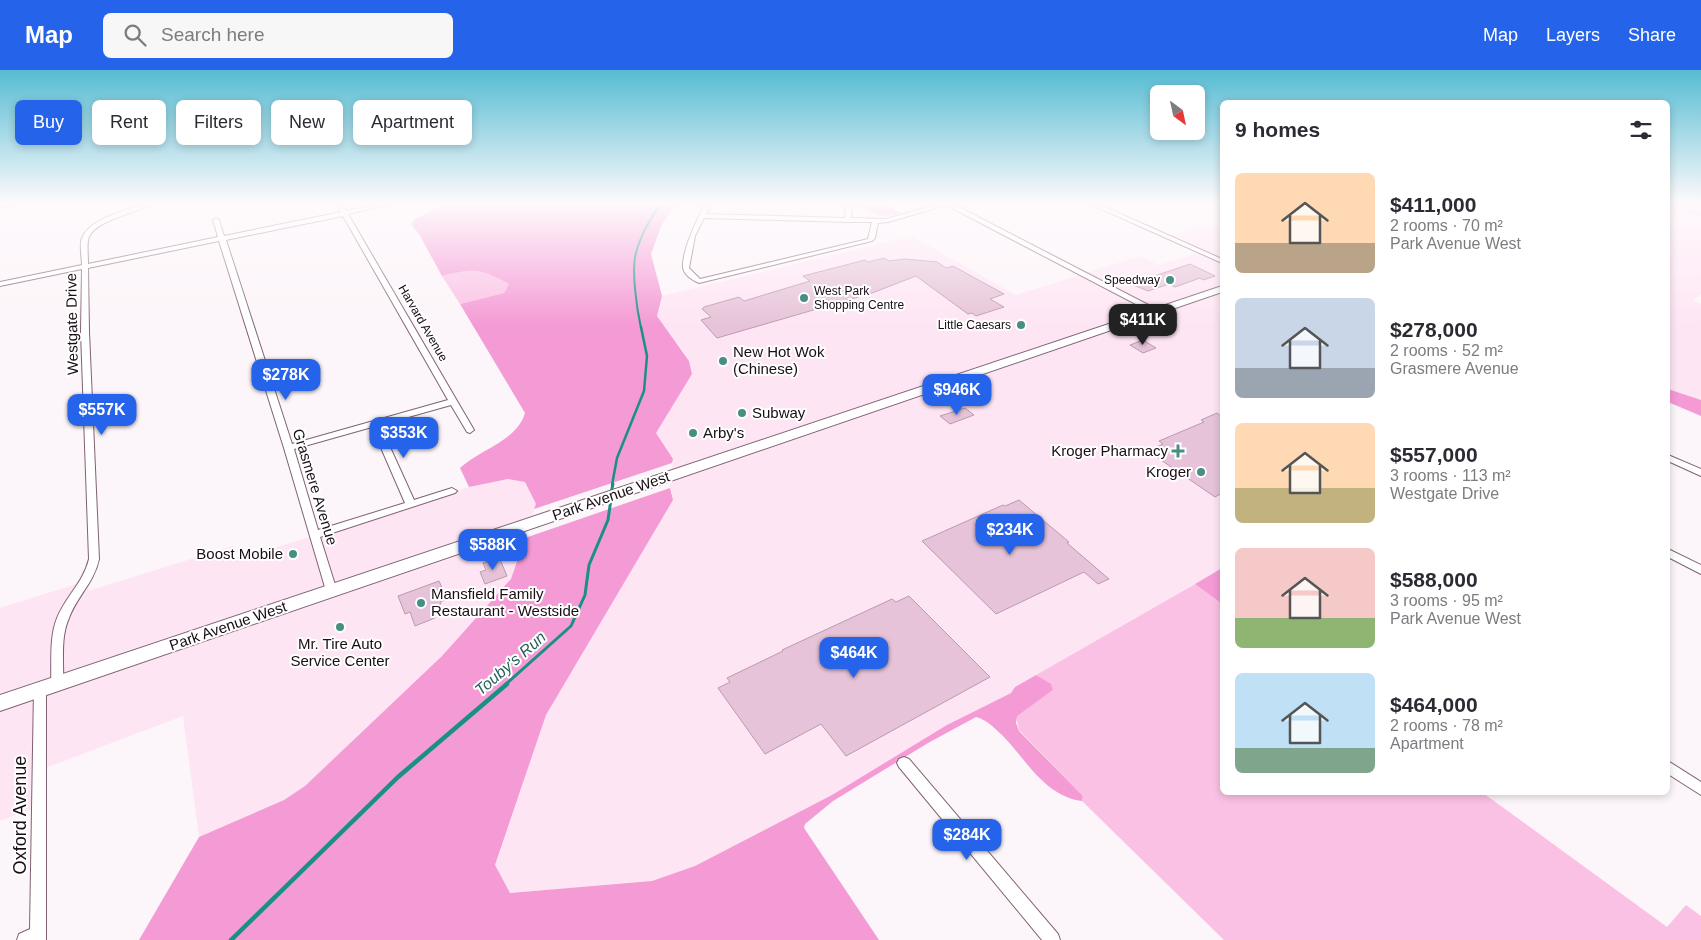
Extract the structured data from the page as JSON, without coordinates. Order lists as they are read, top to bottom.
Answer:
{
  "streets": {
    "main road": ["Park Avenue West"],
    "street": [
      "Harvard Avenue",
      "Westgate Drive",
      "Grasmere Avenue",
      "Oxford Avenue"
    ]
  },
  "crossings": [
    ["Westgate Drive", "Park Avenue West"],
    ["Grasmere Avenue", "Park Avenue West"],
    ["Park Avenue West", "Oxford Avenue"]
  ],
  "water": ["Touby's Run"],
  "places": {
    "other": [
      "Speedway",
      "West Park Shopping Centre",
      "Little Caesars",
      "New Hot Wok (Chinese)",
      "Subway",
      "Arby's",
      "Kroger",
      "Boost Mobile",
      "Mansfield Family Restaurant - Westside",
      "Mr. Tire Auto Service Center"
    ],
    "health": ["Kroger Pharmacy"]
  },
  "north": "bottom right",
  "page": {
    "header": "Map",
    "search": "Search here",
    "nav": ["Map", "Layers", "Share"],
    "chip": [
      "Buy",
      "Rent",
      "Filters",
      "New",
      "Apartment"
    ],
    "heading": "9 homes",
    "list": [
      {
        "name": "$411,000",
        "note": "2 rooms · 70 m² · Park Avenue West"
      },
      {
        "name": "$278,000",
        "note": "2 rooms · 52 m² · Grasmere Avenue"
      },
      {
        "name": "$557,000",
        "note": "3 rooms · 113 m² · Westgate Drive"
      },
      {
        "name": "$588,000",
        "note": "3 rooms · 95 m² · Park Avenue West"
      },
      {
        "name": "$464,000",
        "note": "2 rooms · 78 m² · Apartment"
      }
    ],
    "price": [
      "$411K",
      "$278K",
      "$946K",
      "$557K",
      "$353K",
      "$234K",
      "$588K",
      "$464K",
      "$284K"
    ]
  }
}
